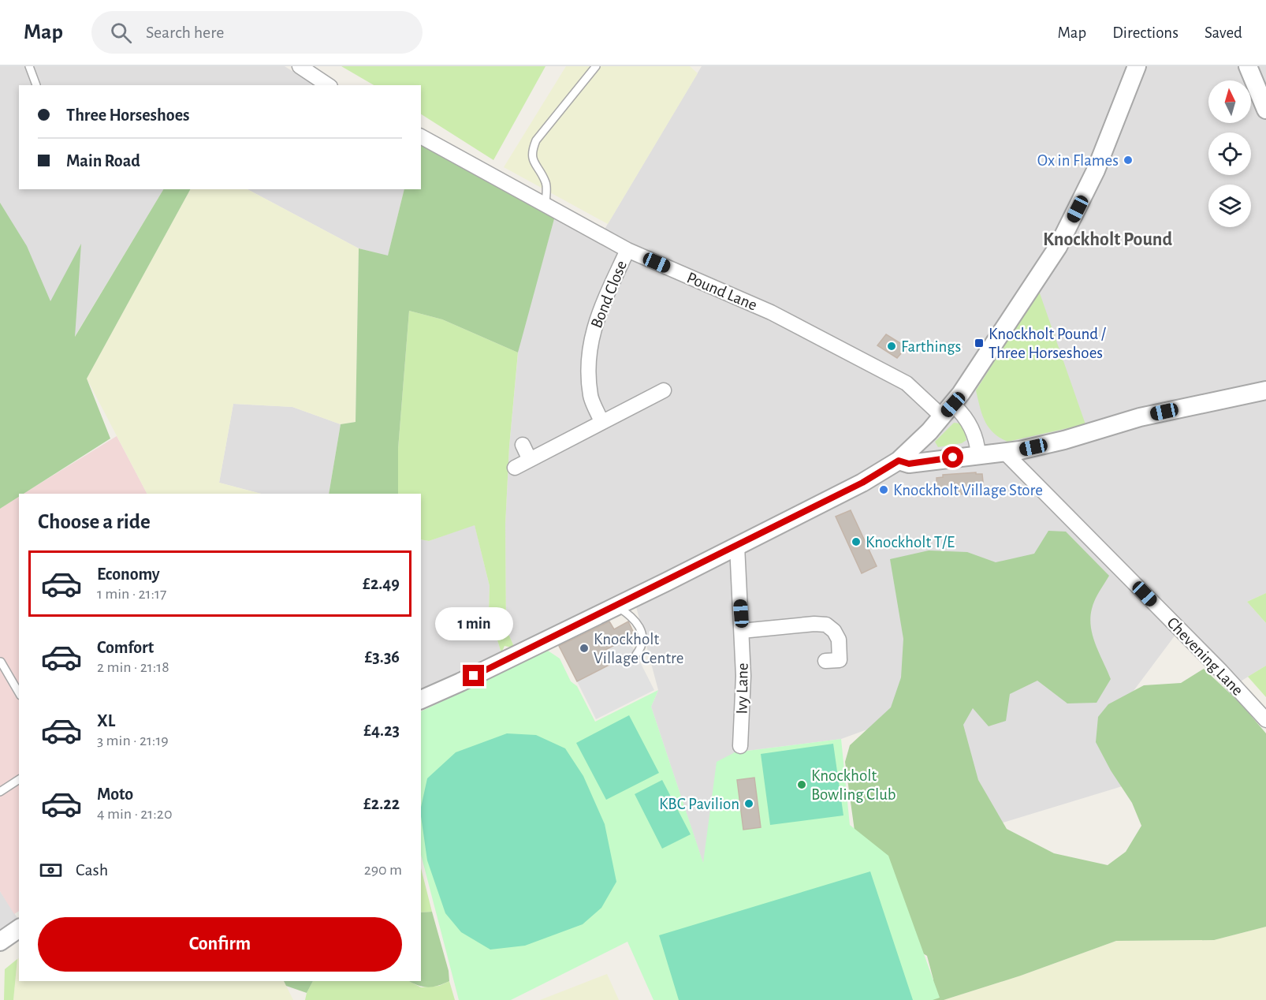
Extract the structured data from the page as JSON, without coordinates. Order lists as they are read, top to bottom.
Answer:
{
  "streets": {
    "street": [
      "Pound Lane",
      "Bond Close",
      "Chevening Lane",
      "Ivy Lane"
    ]
  },
  "crossings": [
    ["Pound Lane", "Bond Close"]
  ],
  "districts": ["Knockholt Pound"],
  "places": {
    "other": [
      "Ox in Flames",
      "Farthings",
      "Knockholt Village Store",
      "Knockholt T/E",
      "Knockholt Village Centre",
      "Knockholt Bowling Club",
      "KBC Pavilion"
    ],
    "transit": ["Knockholt Pound / Three Horseshoes"]
  },
  "north": "top",
  "page": {
    "header": "Map",
    "search": "Search here",
    "nav": ["Map", "Directions", "Saved"],
    "banner": ["Three Horseshoes", "Main Road"],
    "heading": "Choose a ride",
    "list": [
      {
        "name": "Economy",
        "note": "1 min · 21:17",
        "value": "£2.49"
      },
      {
        "name": "Comfort",
        "note": "2 min · 21:18",
        "value": "£3.36"
      },
      {
        "name": "XL",
        "note": "3 min · 21:19",
        "value": "£4.23"
      },
      {
        "name": "Moto",
        "note": "4 min · 21:20",
        "value": "£2.22"
      }
    ],
    "bubble": "1 min",
    "pay": ["Cash", "290 m"],
    "buttons": "Confirm"
  }
}
